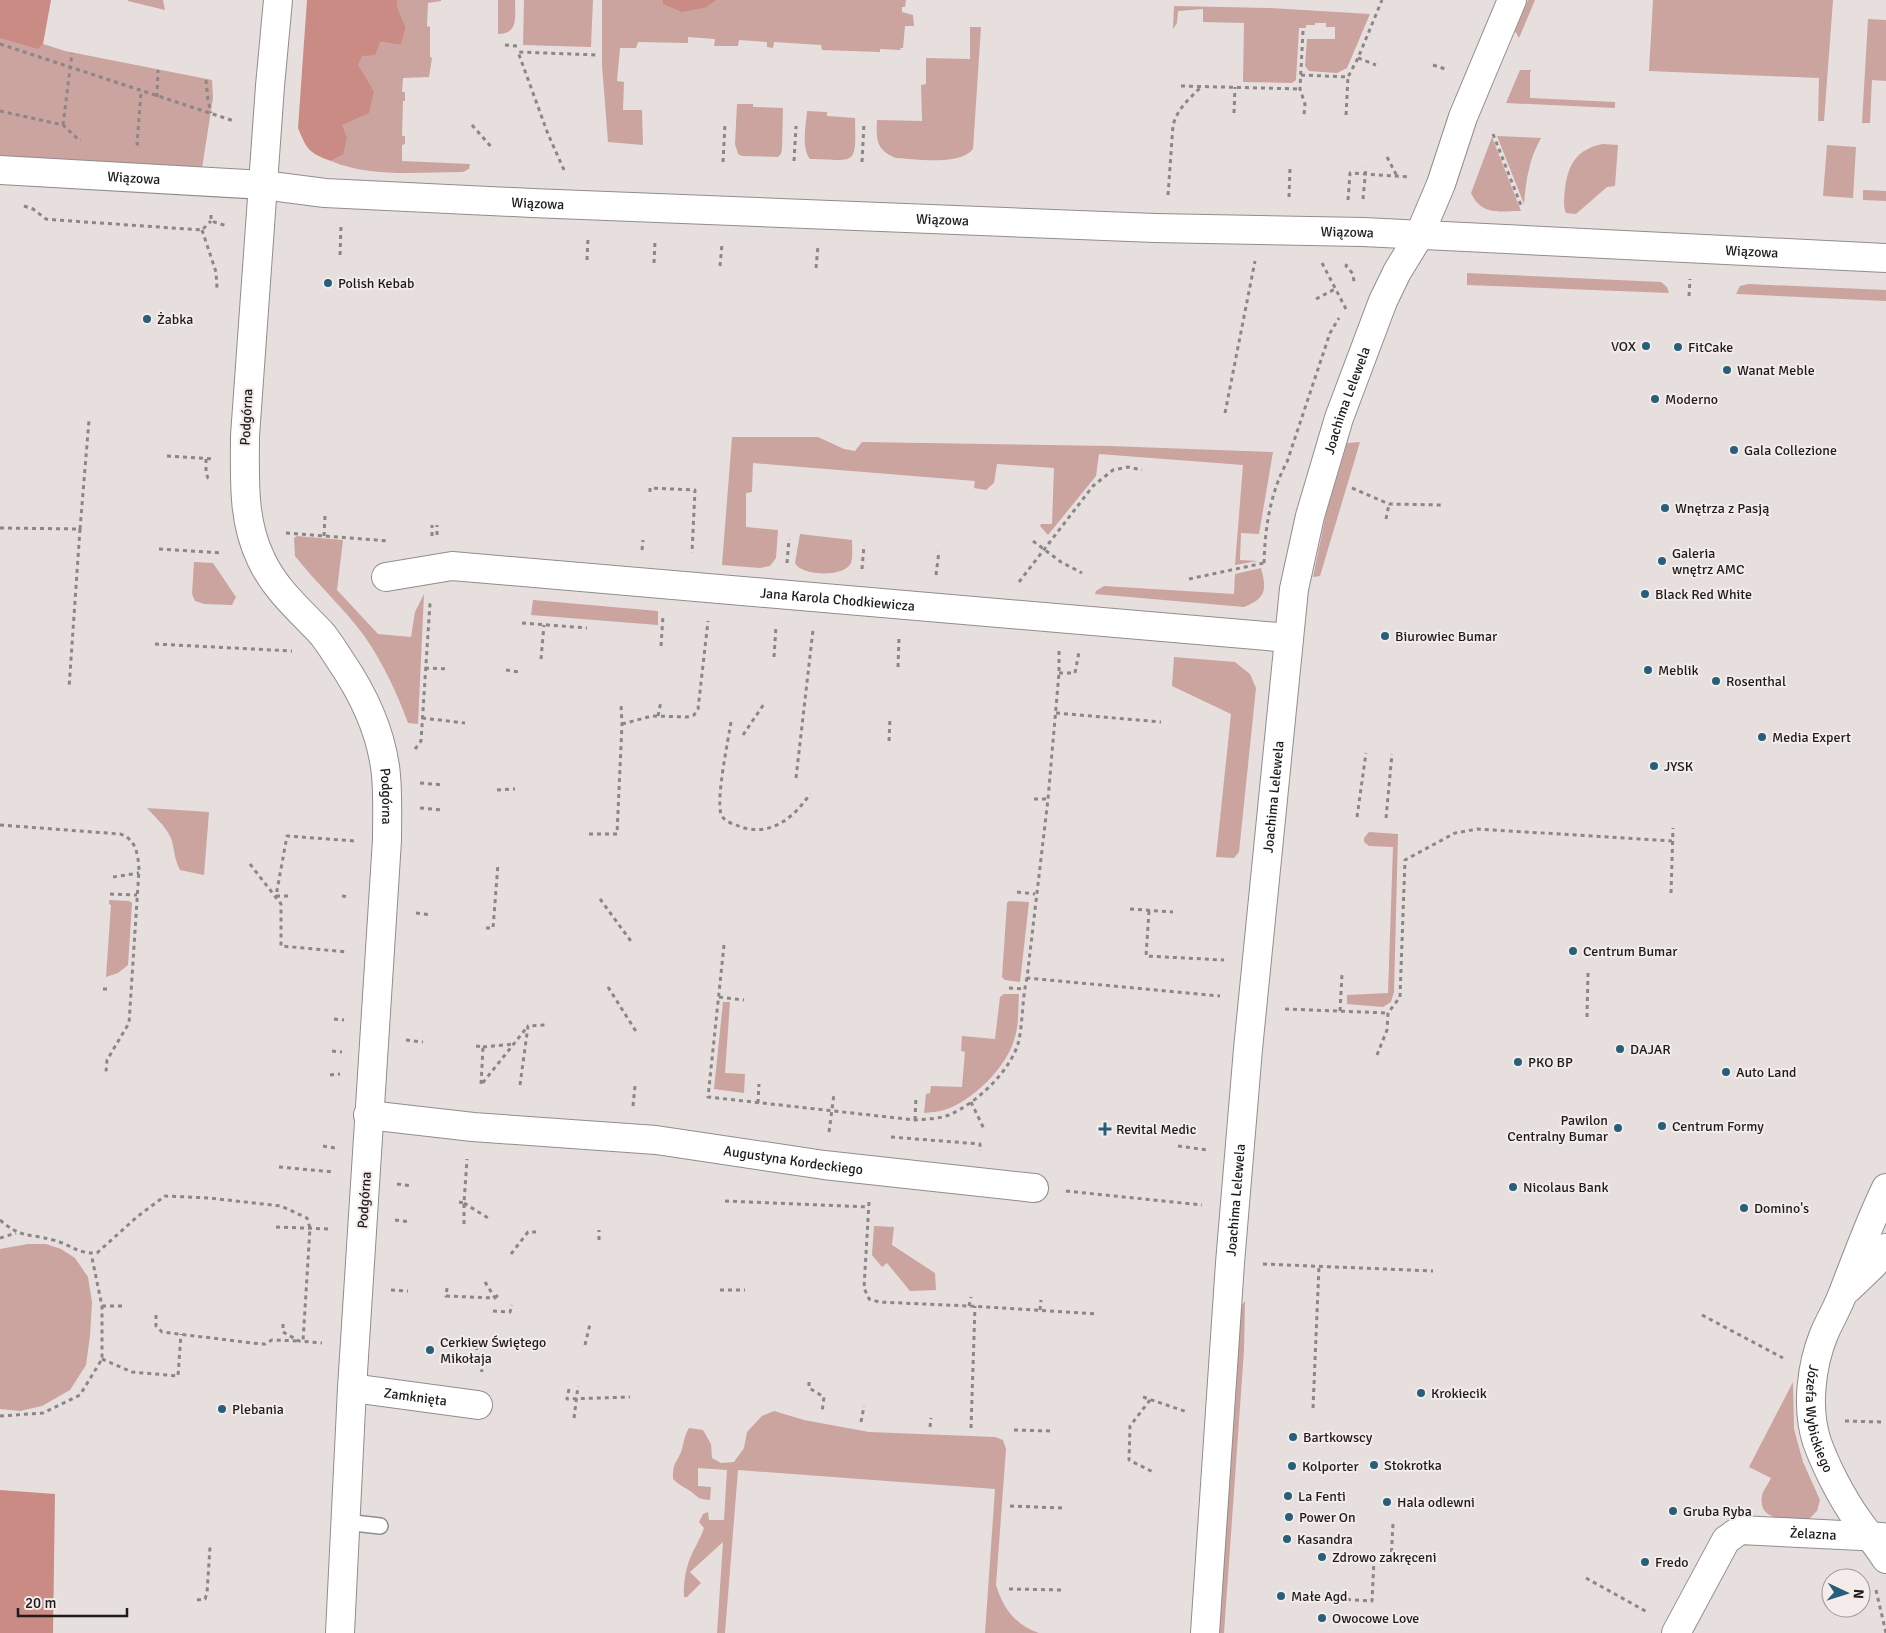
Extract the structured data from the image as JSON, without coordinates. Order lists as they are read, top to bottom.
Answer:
{
  "streets": {
    "street": [
      "Wiązowa",
      "Joachima Lelewela",
      "Podgórna",
      "Jana Karola Chodkiewicza",
      "Augustyna Kordeckiego",
      "Zamknięta",
      "Józefa Wybickiego",
      "Żelazna"
    ]
  },
  "crossings": [
    ["Wiązowa", "Joachima Lelewela"],
    ["Wiązowa", "Podgórna"],
    ["Joachima Lelewela", "Jana Karola Chodkiewicza"],
    ["Podgórna", "Augustyna Kordeckiego"],
    ["Podgórna", "Zamknięta"],
    ["Józefa Wybickiego", "Żelazna"]
  ],
  "places": {
    "other": [
      "Polish Kebab",
      "Żabka",
      "VOX",
      "FitCake",
      "Wanat Meble",
      "Moderno",
      "Gala Collezione",
      "Wnętrza z Pasją",
      "Galeria wnętrz AMC",
      "Black Red White",
      "Biurowiec Bumar",
      "Meblik",
      "Rosenthal",
      "Media Expert",
      "JYSK",
      "Centrum Bumar",
      "DAJAR",
      "PKO BP",
      "Auto Land",
      "Centrum Formy",
      "Pawilon Centralny Bumar",
      "Nicolaus Bank",
      "Domino's",
      "Cerkiew Świętego Mikołaja",
      "Krokiecik",
      "Plebania",
      "Bartkowscy",
      "Stokrotka",
      "Kolporter",
      "La Fenti",
      "Hala odlewni",
      "Gruba Ryba",
      "Power On",
      "Kasandra",
      "Zdrowo zakręceni",
      "Fredo",
      "Małe Agd",
      "Owocowe Love"
    ],
    "health": ["Revital Medic"]
  },
  "scale_bar": "20 m",
  "north": "right"
}
